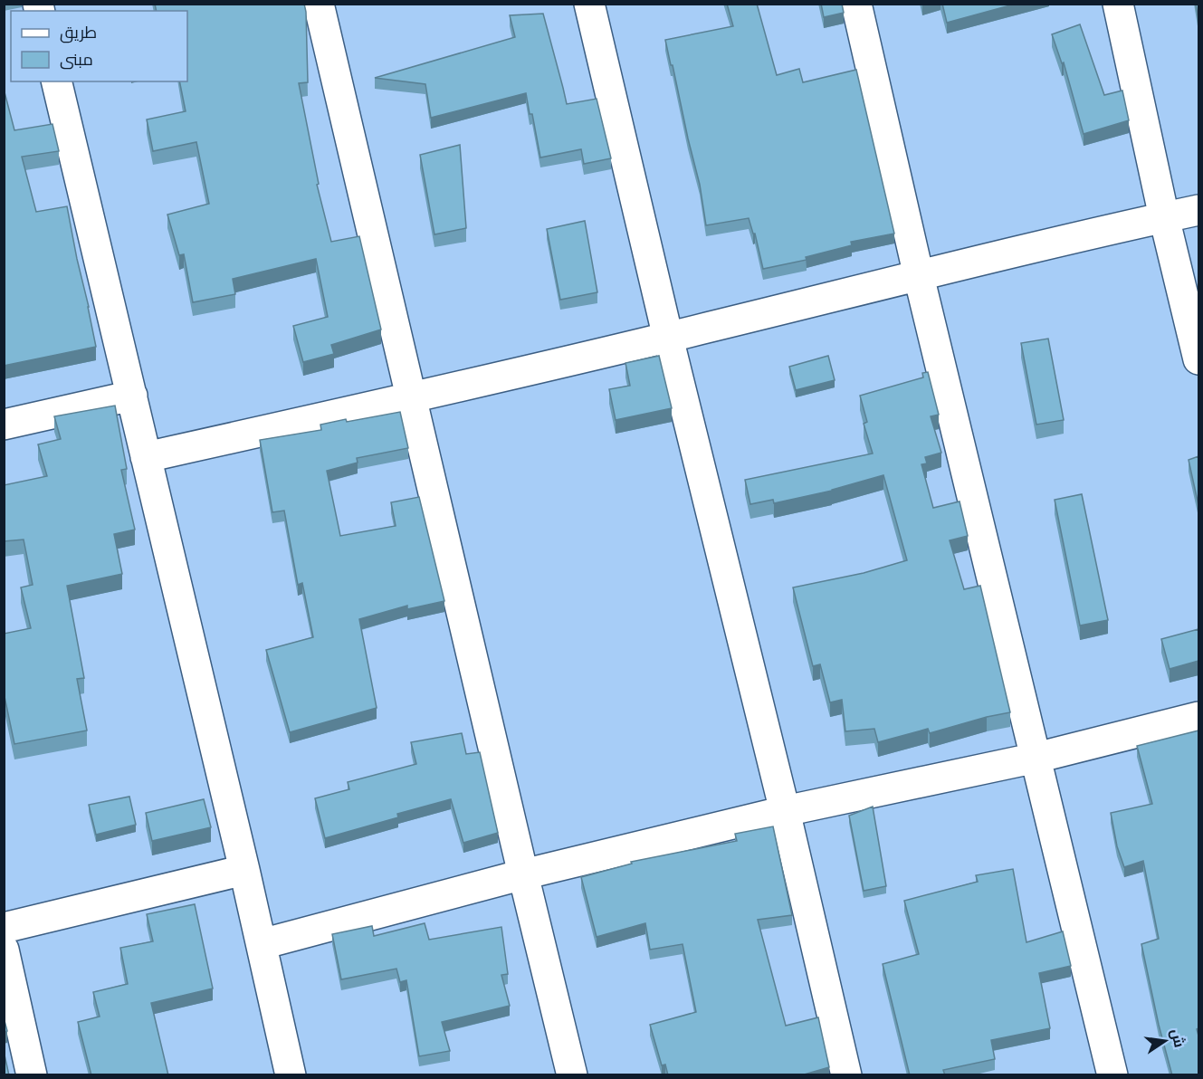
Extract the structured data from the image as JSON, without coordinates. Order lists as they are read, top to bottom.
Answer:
{
  "legend": ["طريق", "مبنى"],
  "north": "right"
}
